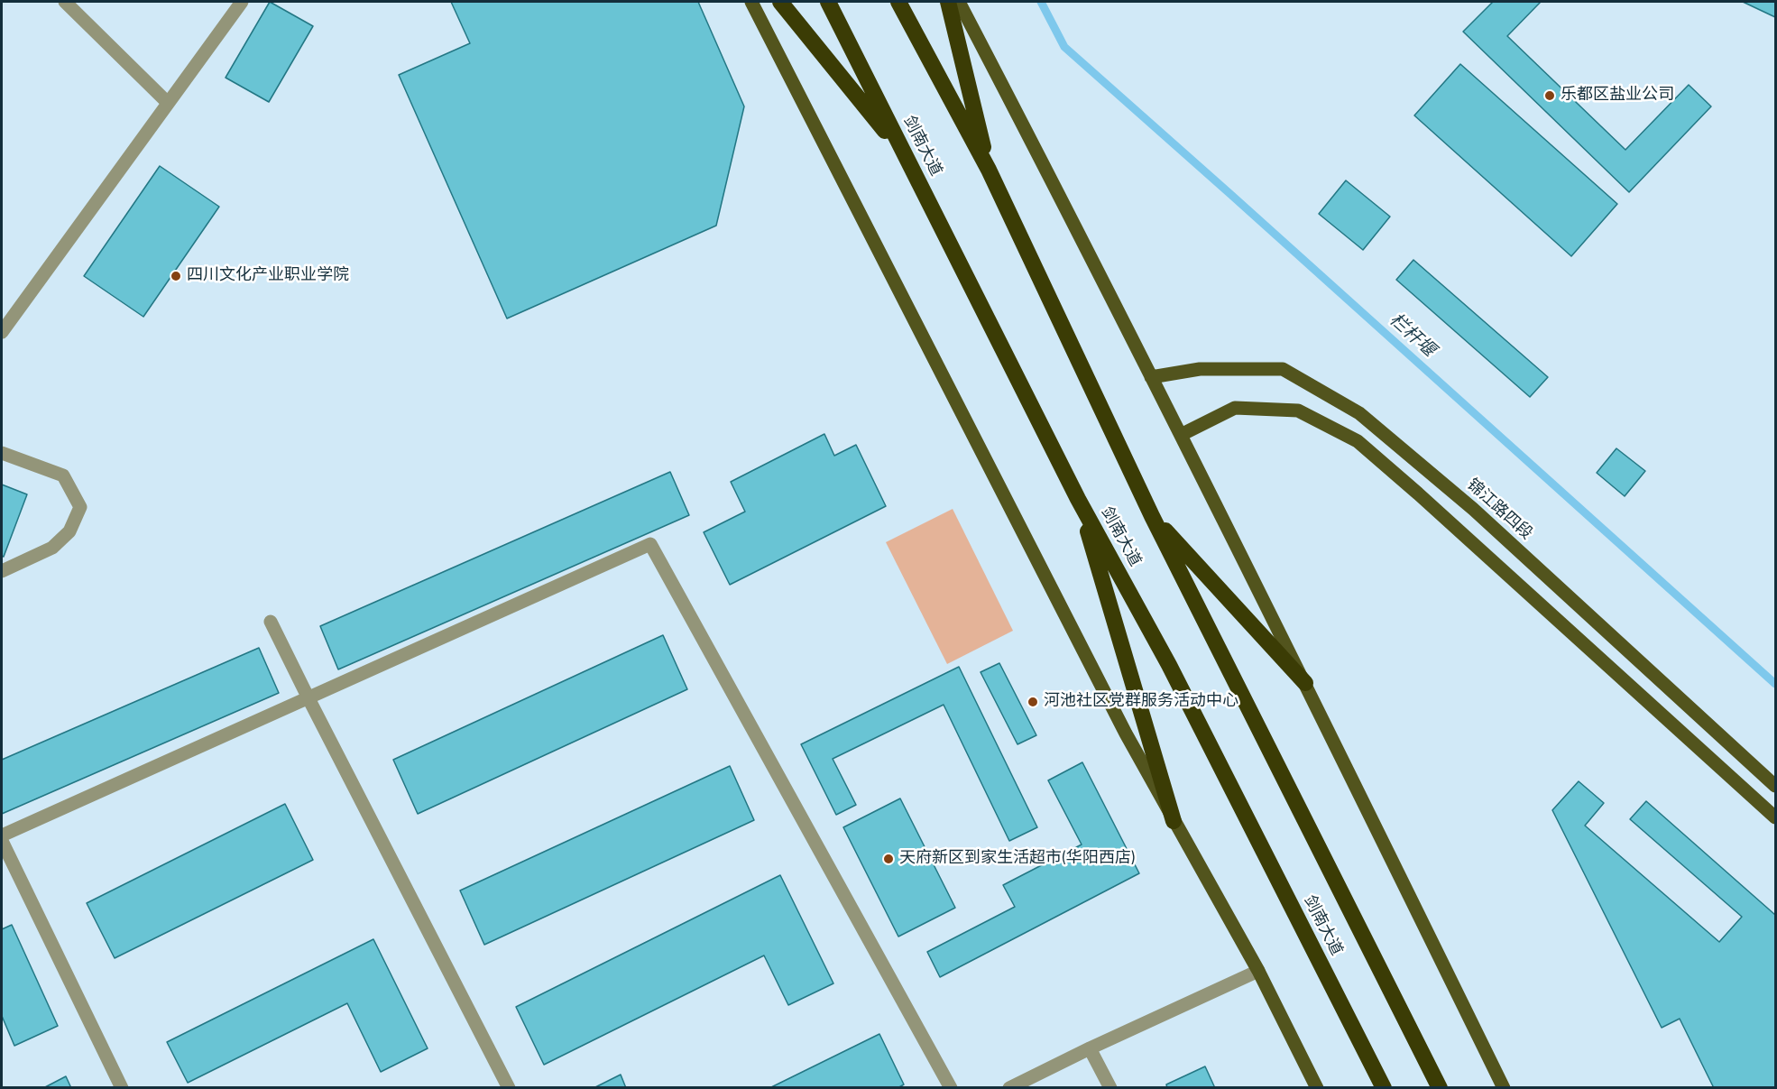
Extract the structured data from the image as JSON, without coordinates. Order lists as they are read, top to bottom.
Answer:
{
  "streets": {
    "highway": ["剑南大道"],
    "main road": ["锦江路四段"]
  },
  "water": ["栏杆堰"],
  "places": [
    "乐都区盐业公司",
    "四川文化产业职业学院",
    "河池社区党群服务活动中心",
    "天府新区到家生活超市(华阳西店)"
  ]
}
